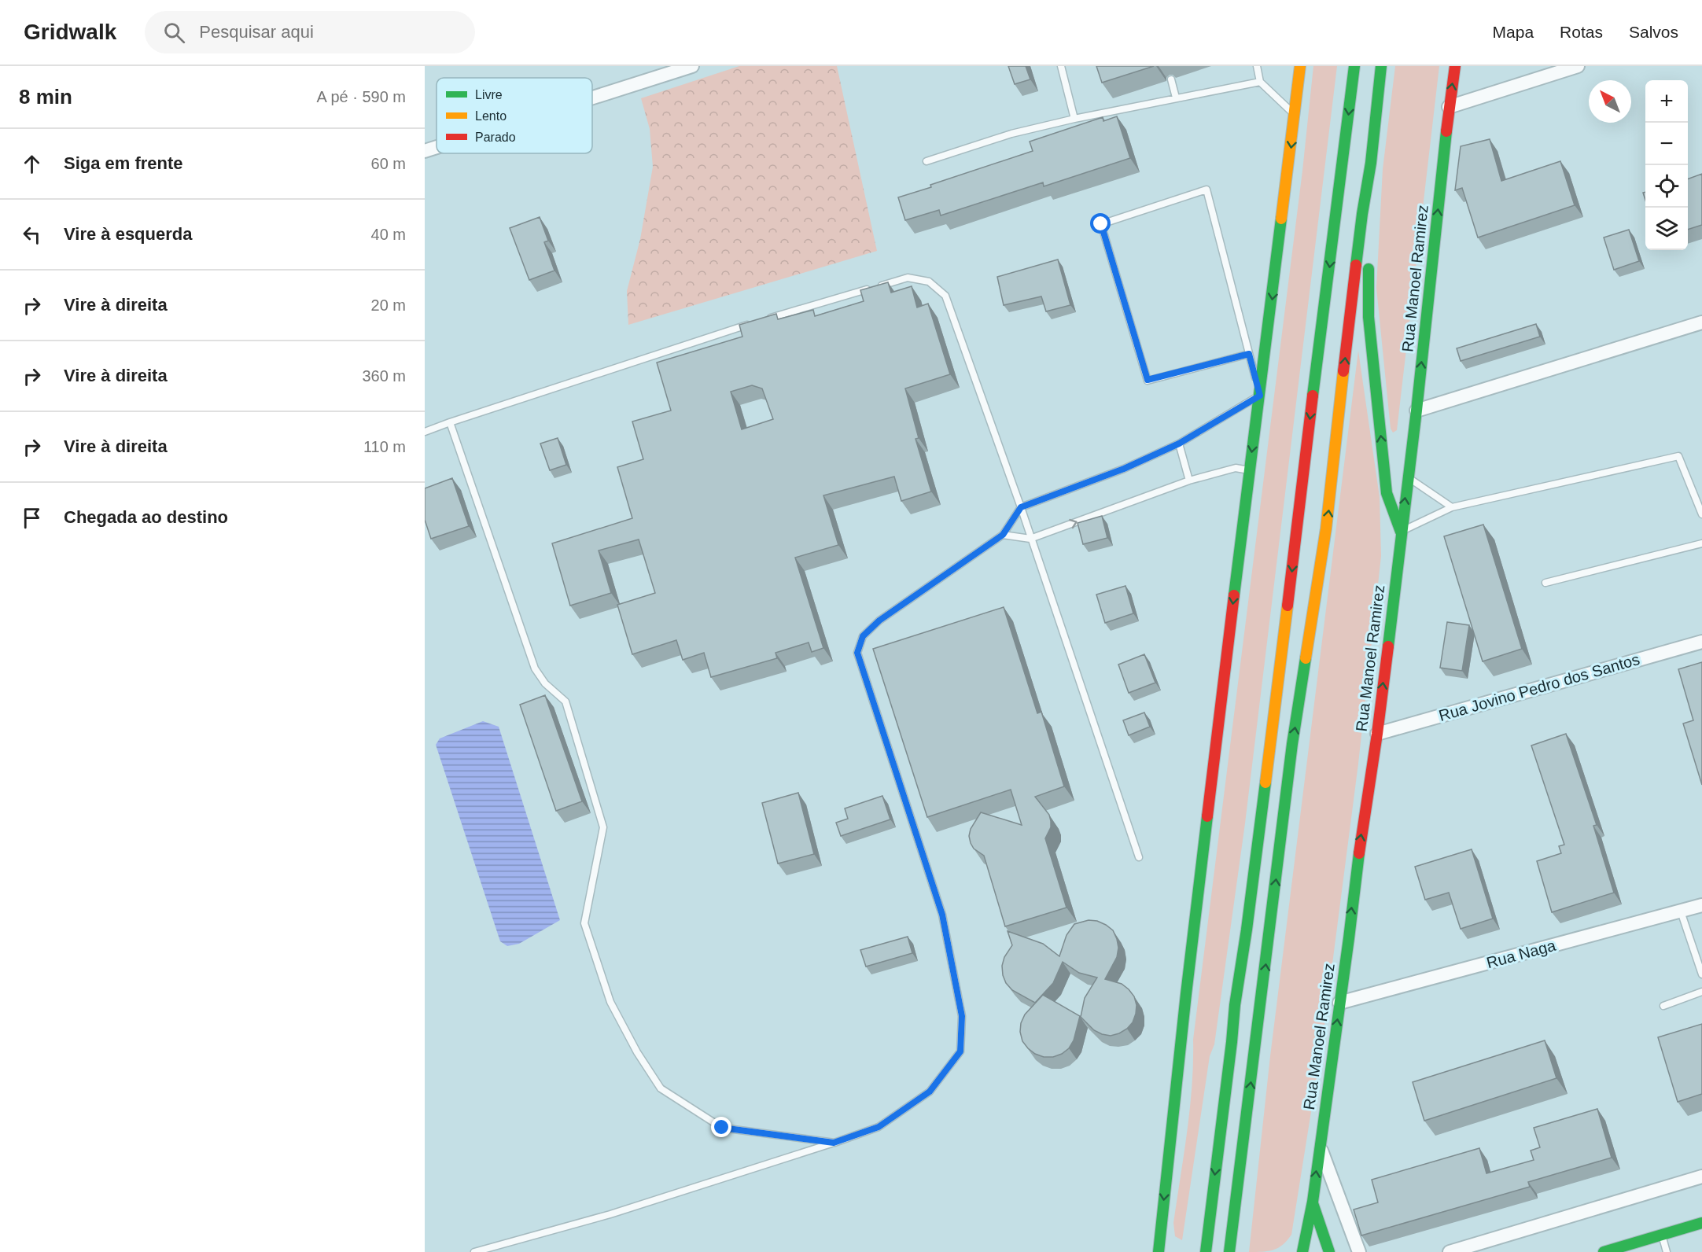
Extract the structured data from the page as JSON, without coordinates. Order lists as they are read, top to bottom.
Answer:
{
  "streets": {
    "main road": ["Rua Manoel Ramirez"],
    "street": ["Rua Jovino Pedro dos Santos", "Rua Naga"]
  },
  "crossings": [
    ["Rua Manoel Ramirez", "Rua Jovino Pedro dos Santos"],
    ["Rua Manoel Ramirez", "Rua Naga"]
  ],
  "legend": ["Livre", "Lento", "Parado"],
  "north": "top left",
  "page": {
    "header": "Gridwalk",
    "search": "Pesquisar aqui",
    "nav": ["Mapa", "Rotas", "Salvos"],
    "heading": ["8 min", "A pé · 590 m"],
    "map_buttons": ["+", "−"],
    "list": [
      ["Siga em frente", "60 m"],
      ["Vire à esquerda", "40 m"],
      ["Vire à direita", "20 m"],
      ["Vire à direita", "360 m"],
      ["Vire à direita", "110 m"],
      "Chegada ao destino"
    ]
  }
}
